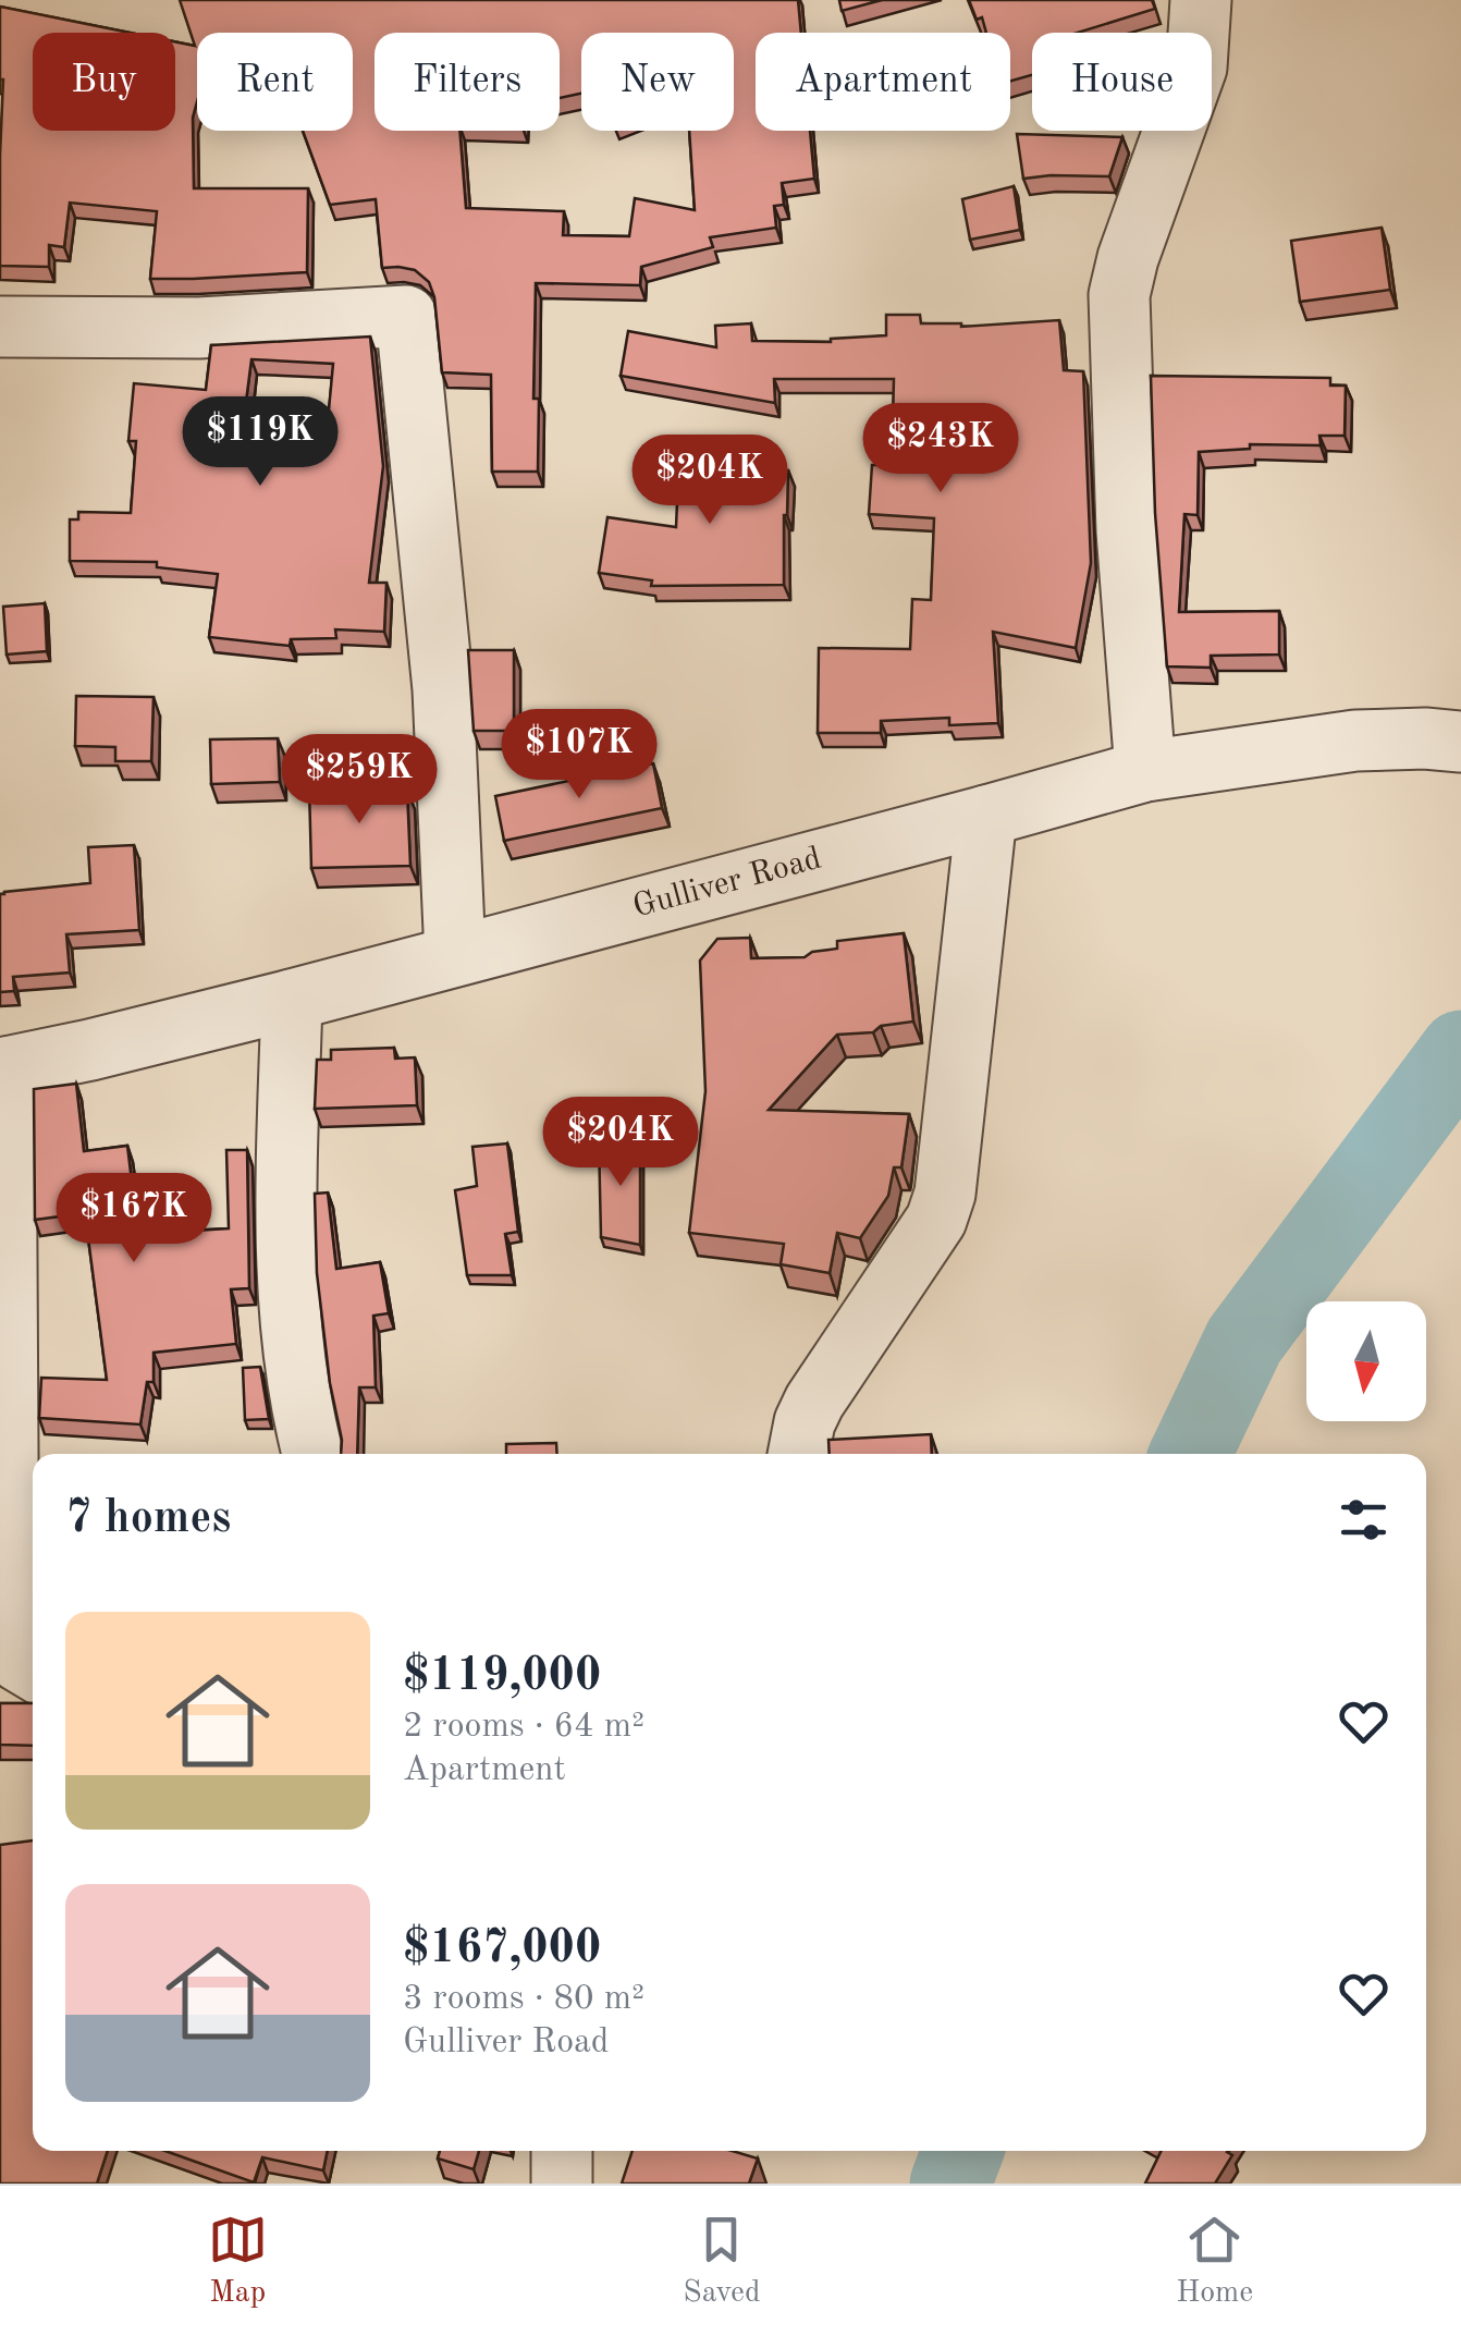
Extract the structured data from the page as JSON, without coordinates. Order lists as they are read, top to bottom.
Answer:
{
  "streets": {
    "street": ["Gulliver Road"]
  },
  "north": "bottom",
  "page": {
    "chip": [
      "Buy",
      "Rent",
      "Filters",
      "New",
      "Apartment",
      "House"
    ],
    "price": [
      "$119K",
      "$243K",
      "$204K",
      "$107K",
      "$259K",
      "$204K",
      "$167K"
    ],
    "heading": "7 homes",
    "list": [
      {
        "name": "$119,000",
        "note": "2 rooms · 64 m² · Apartment"
      },
      {
        "name": "$167,000",
        "note": "3 rooms · 80 m² · Gulliver Road"
      }
    ],
    "tabs": ["Map", "Saved", "Home"]
  }
}
